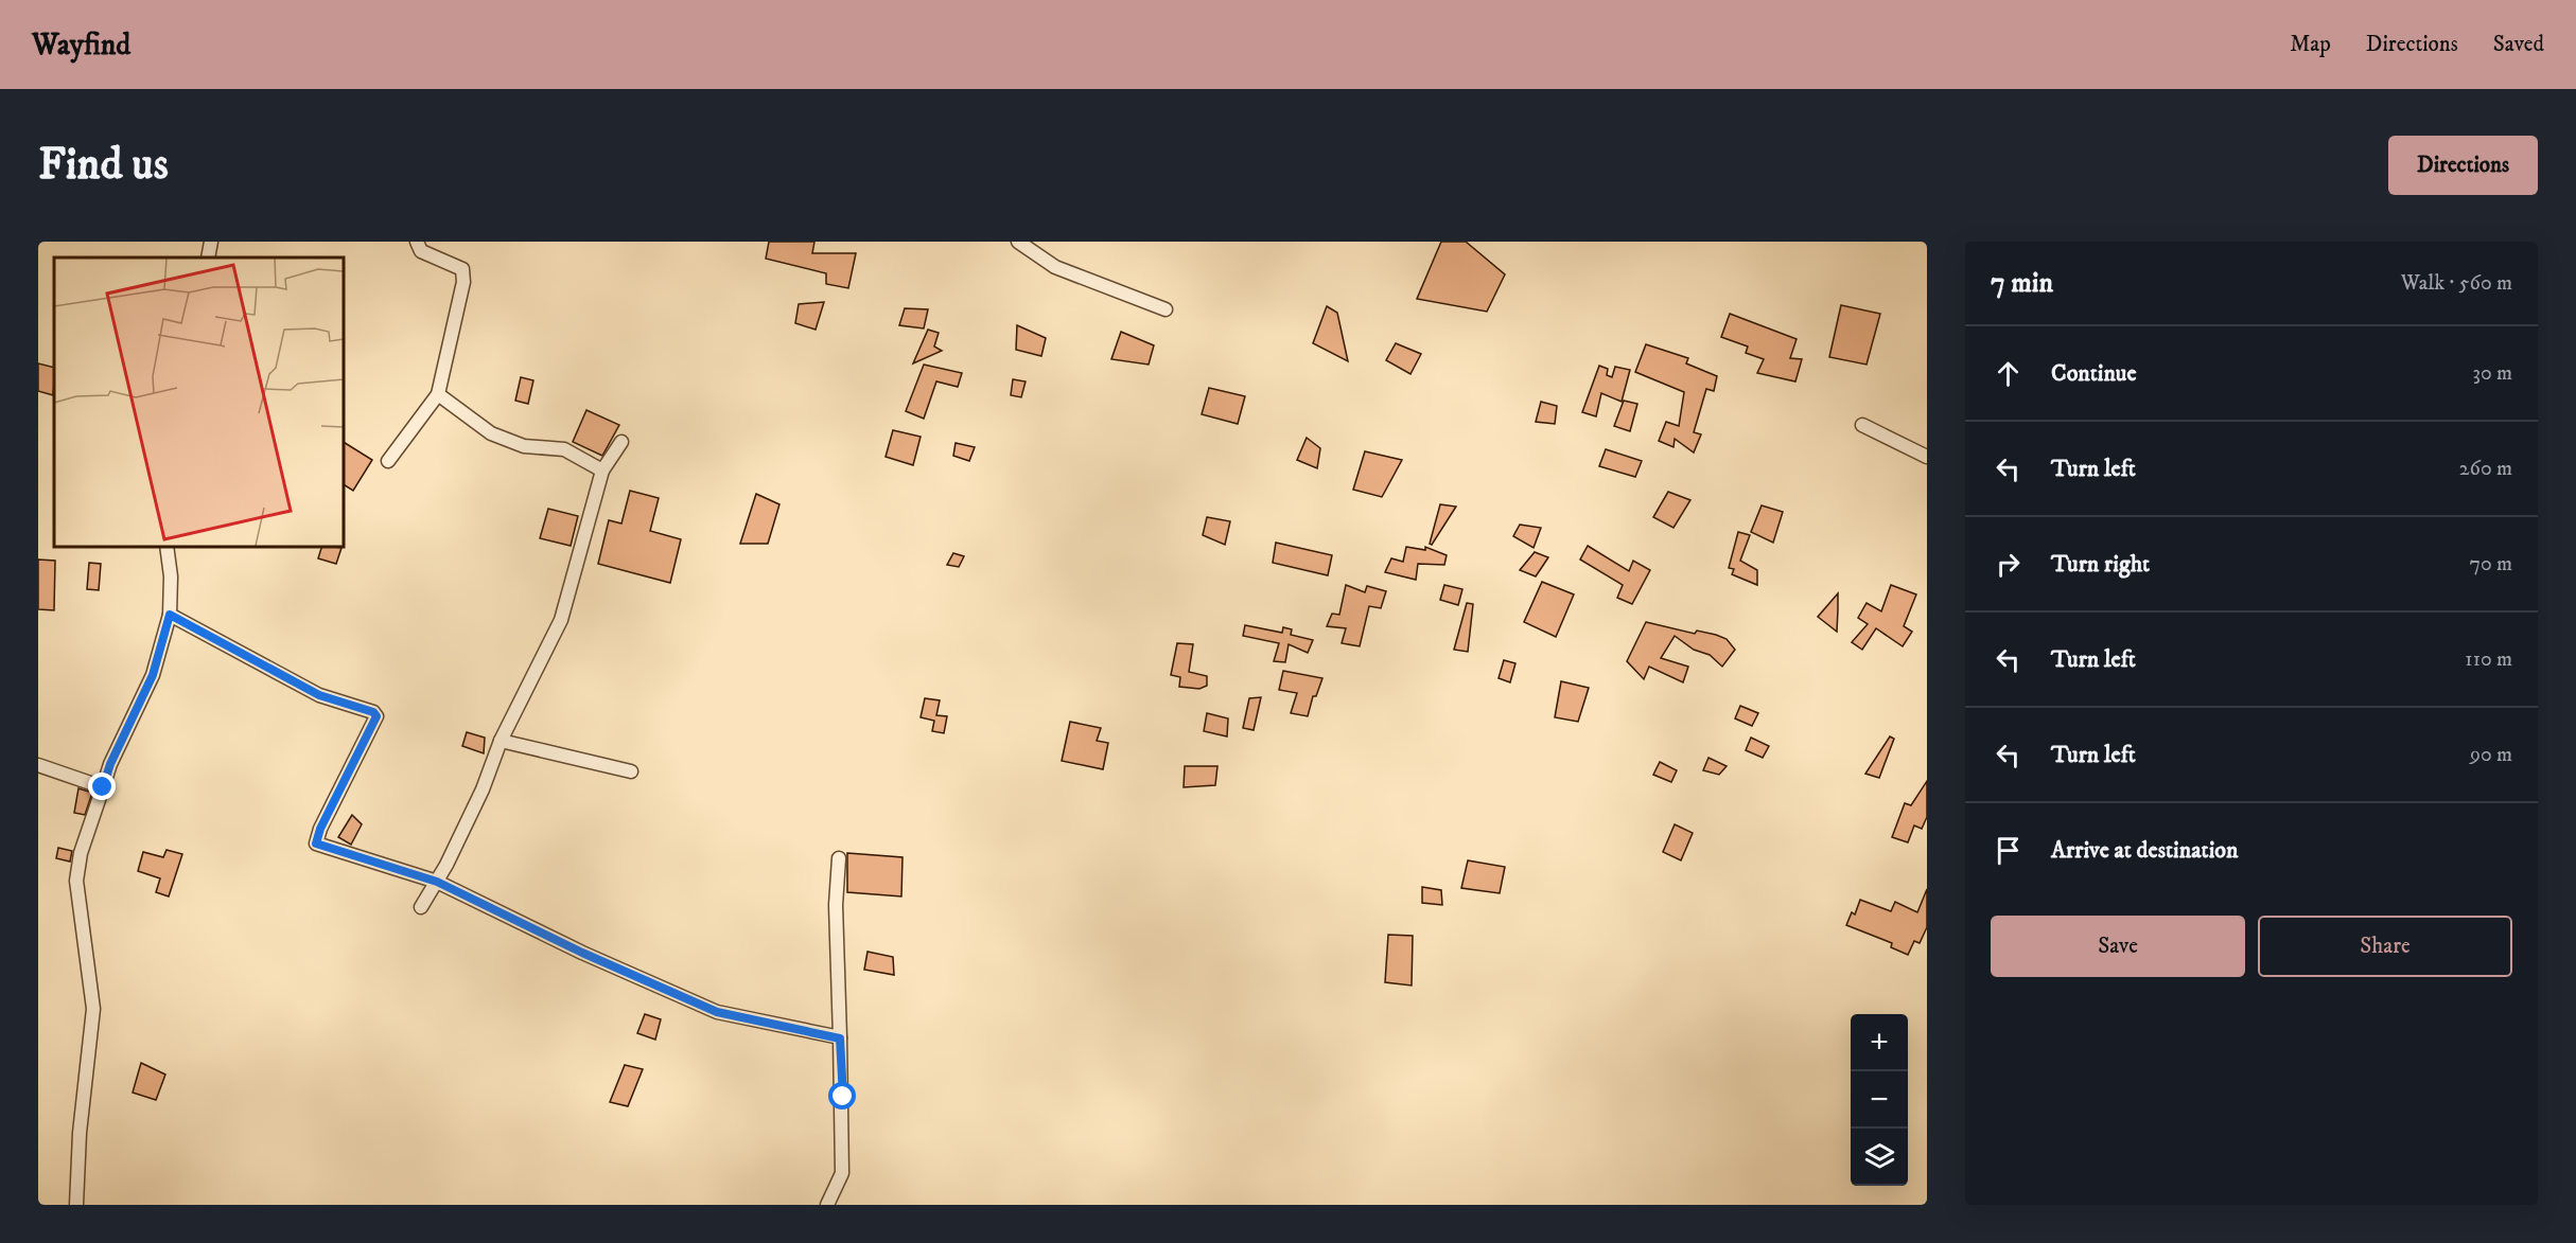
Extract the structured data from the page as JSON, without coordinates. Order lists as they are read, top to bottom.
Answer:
{
  "page": {
    "header": "Wayfind",
    "nav": ["Map", "Directions", "Saved"],
    "buttons": [
      "Directions",
      ["Save", "Share"]
    ],
    "title": "Find us",
    "heading": ["7 min", "Walk · 560 m"],
    "list": [
      ["Continue", "30 m"],
      ["Turn left", "260 m"],
      ["Turn right", "70 m"],
      ["Turn left", "110 m"],
      ["Turn left", "90 m"],
      "Arrive at destination"
    ],
    "map_buttons": ["+", "−"]
  }
}
